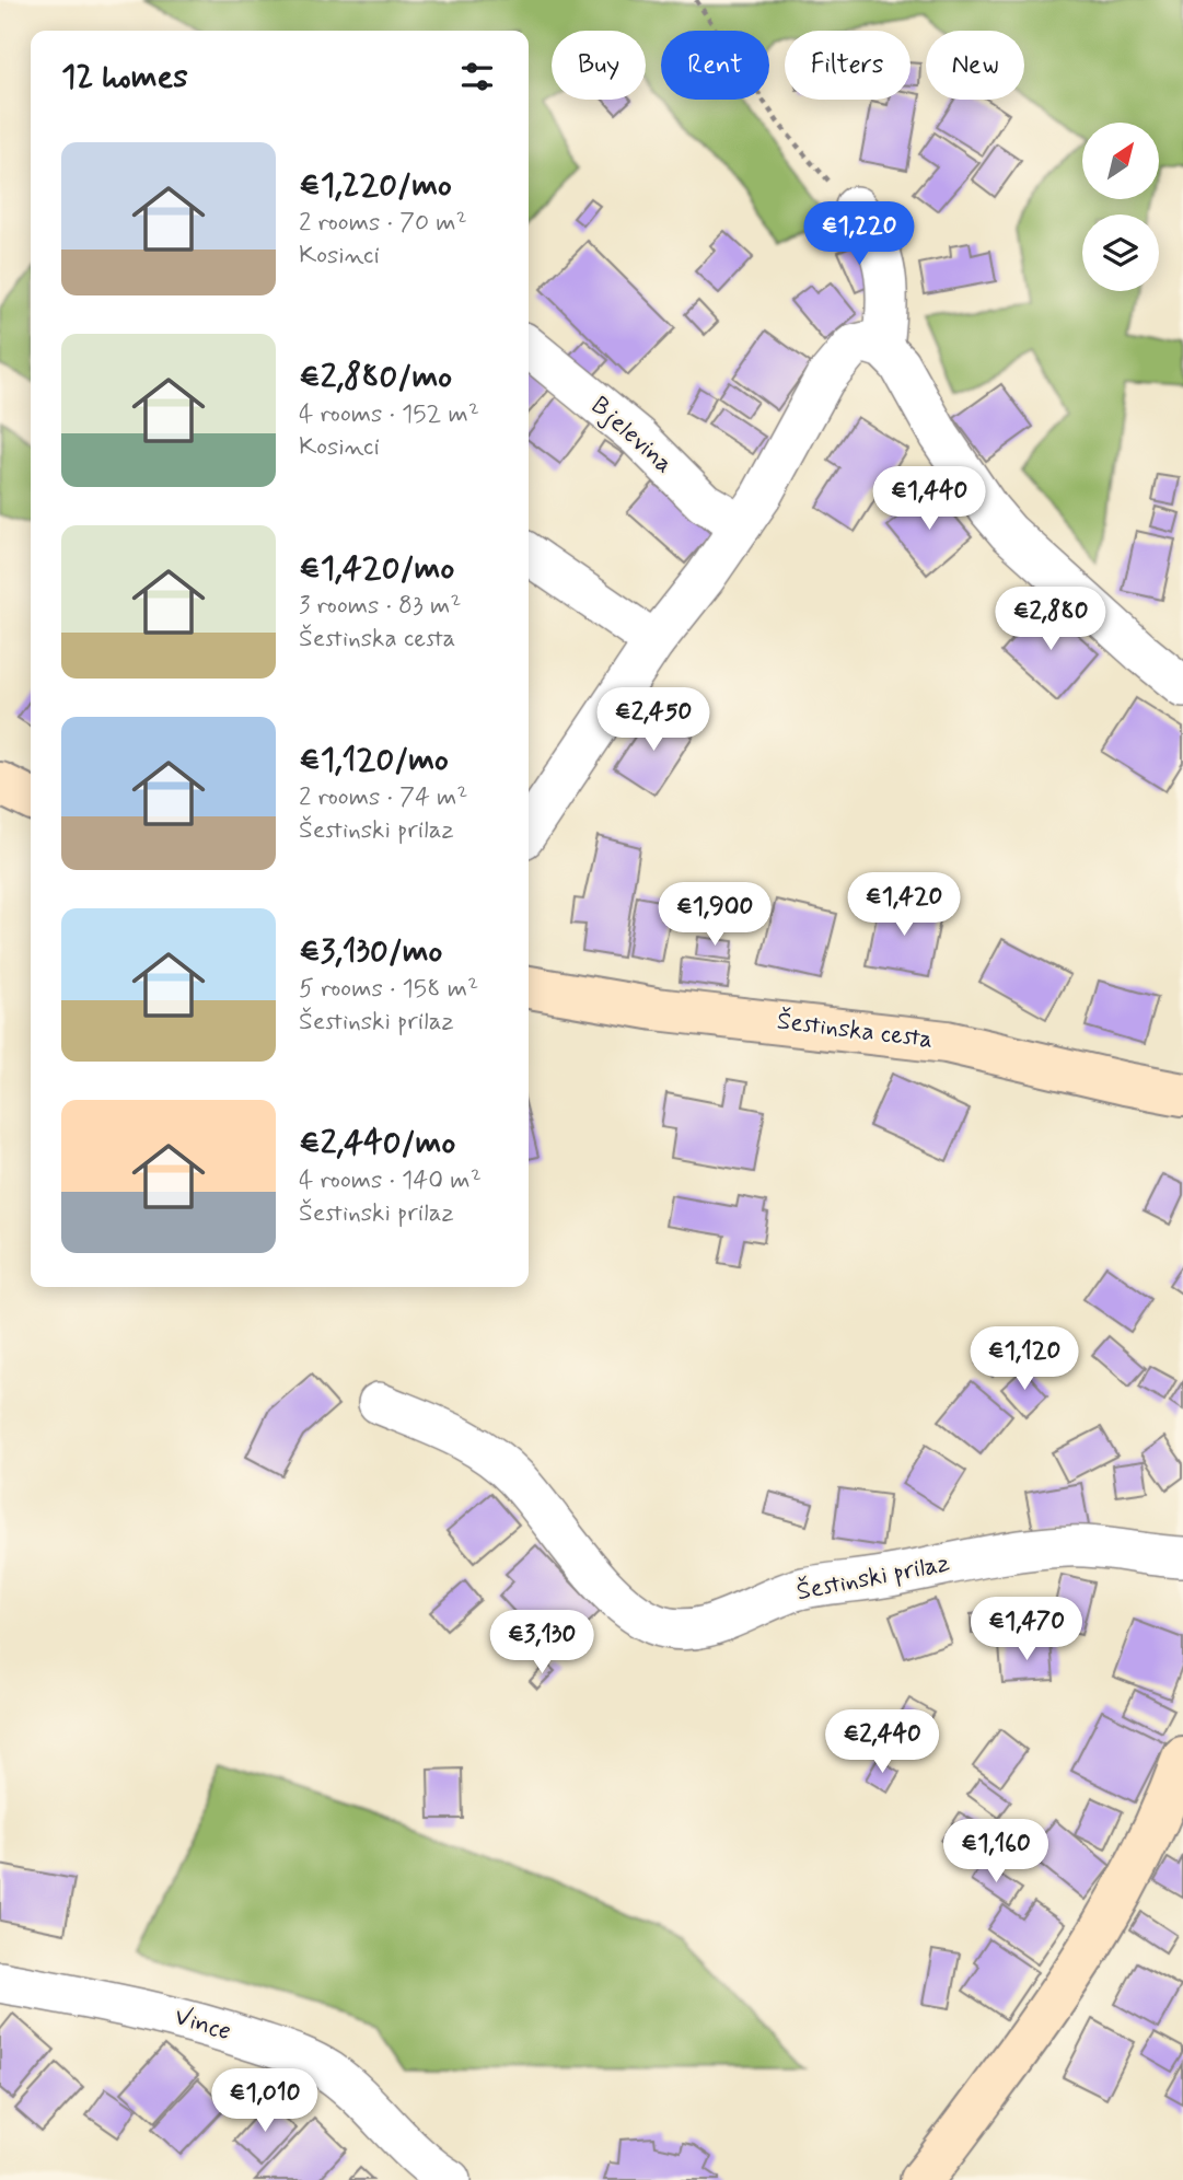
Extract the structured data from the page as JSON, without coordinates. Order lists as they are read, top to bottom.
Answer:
{
  "streets": {
    "main road": ["Šestinska cesta"],
    "street": ["Bjelevina", "Šestinski prilaz", "Vince"]
  },
  "north": "top right",
  "page": {
    "chip": [
      "Buy",
      "Rent",
      "Filters",
      "New"
    ],
    "heading": "12 homes",
    "list": [
      {
        "name": "€1,220/mo",
        "note": "2 rooms · 70 m² · Kosinci"
      },
      {
        "name": "€2,880/mo",
        "note": "4 rooms · 152 m² · Kosinci"
      },
      {
        "name": "€1,420/mo",
        "note": "3 rooms · 83 m² · Šestinska cesta"
      },
      {
        "name": "€1,120/mo",
        "note": "2 rooms · 74 m² · Šestinski prilaz"
      },
      {
        "name": "€3,130/mo",
        "note": "5 rooms · 158 m² · Šestinski prilaz"
      },
      {
        "name": "€2,440/mo",
        "note": "4 rooms · 140 m² · Šestinski prilaz"
      }
    ],
    "price": [
      "€1,220",
      "€1,440",
      "€2,880",
      "€2,450",
      "€1,420",
      "€1,900",
      "€1,120",
      "€1,470",
      "€3,130",
      "€2,440",
      "€1,160",
      "€1,010"
    ]
  }
}
